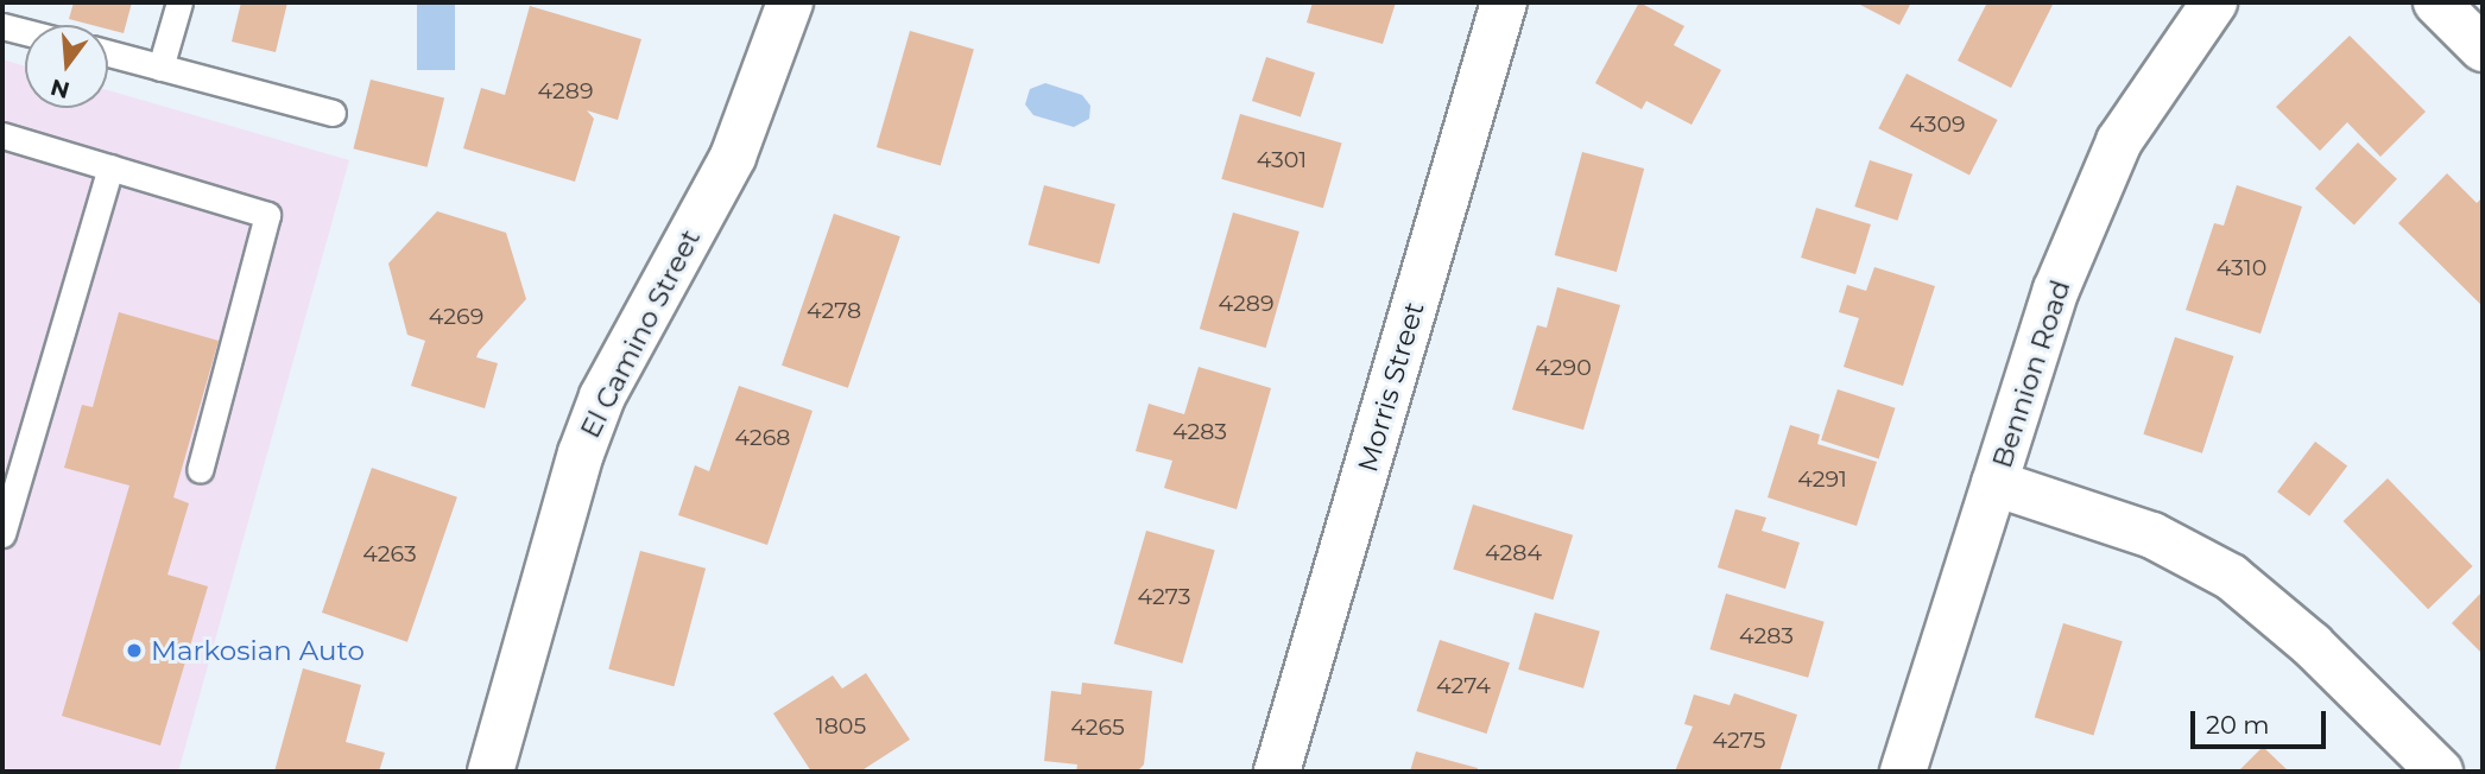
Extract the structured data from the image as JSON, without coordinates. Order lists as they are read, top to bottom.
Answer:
{
  "streets": {
    "street": ["El Camino Street", "Bennion Road", "Morris Street"]
  },
  "places": ["Markosian Auto"],
  "house_numbers": [
    "4289",
    "4309",
    "4301",
    "4310",
    "4289",
    "4278",
    "4269",
    "4290",
    "4283",
    "4268",
    "4291",
    "4284",
    "4263",
    "4273",
    "4283",
    "4274",
    "1805",
    "4265",
    "4275"
  ],
  "scale_bar": "20 m",
  "north": "bottom"
}
